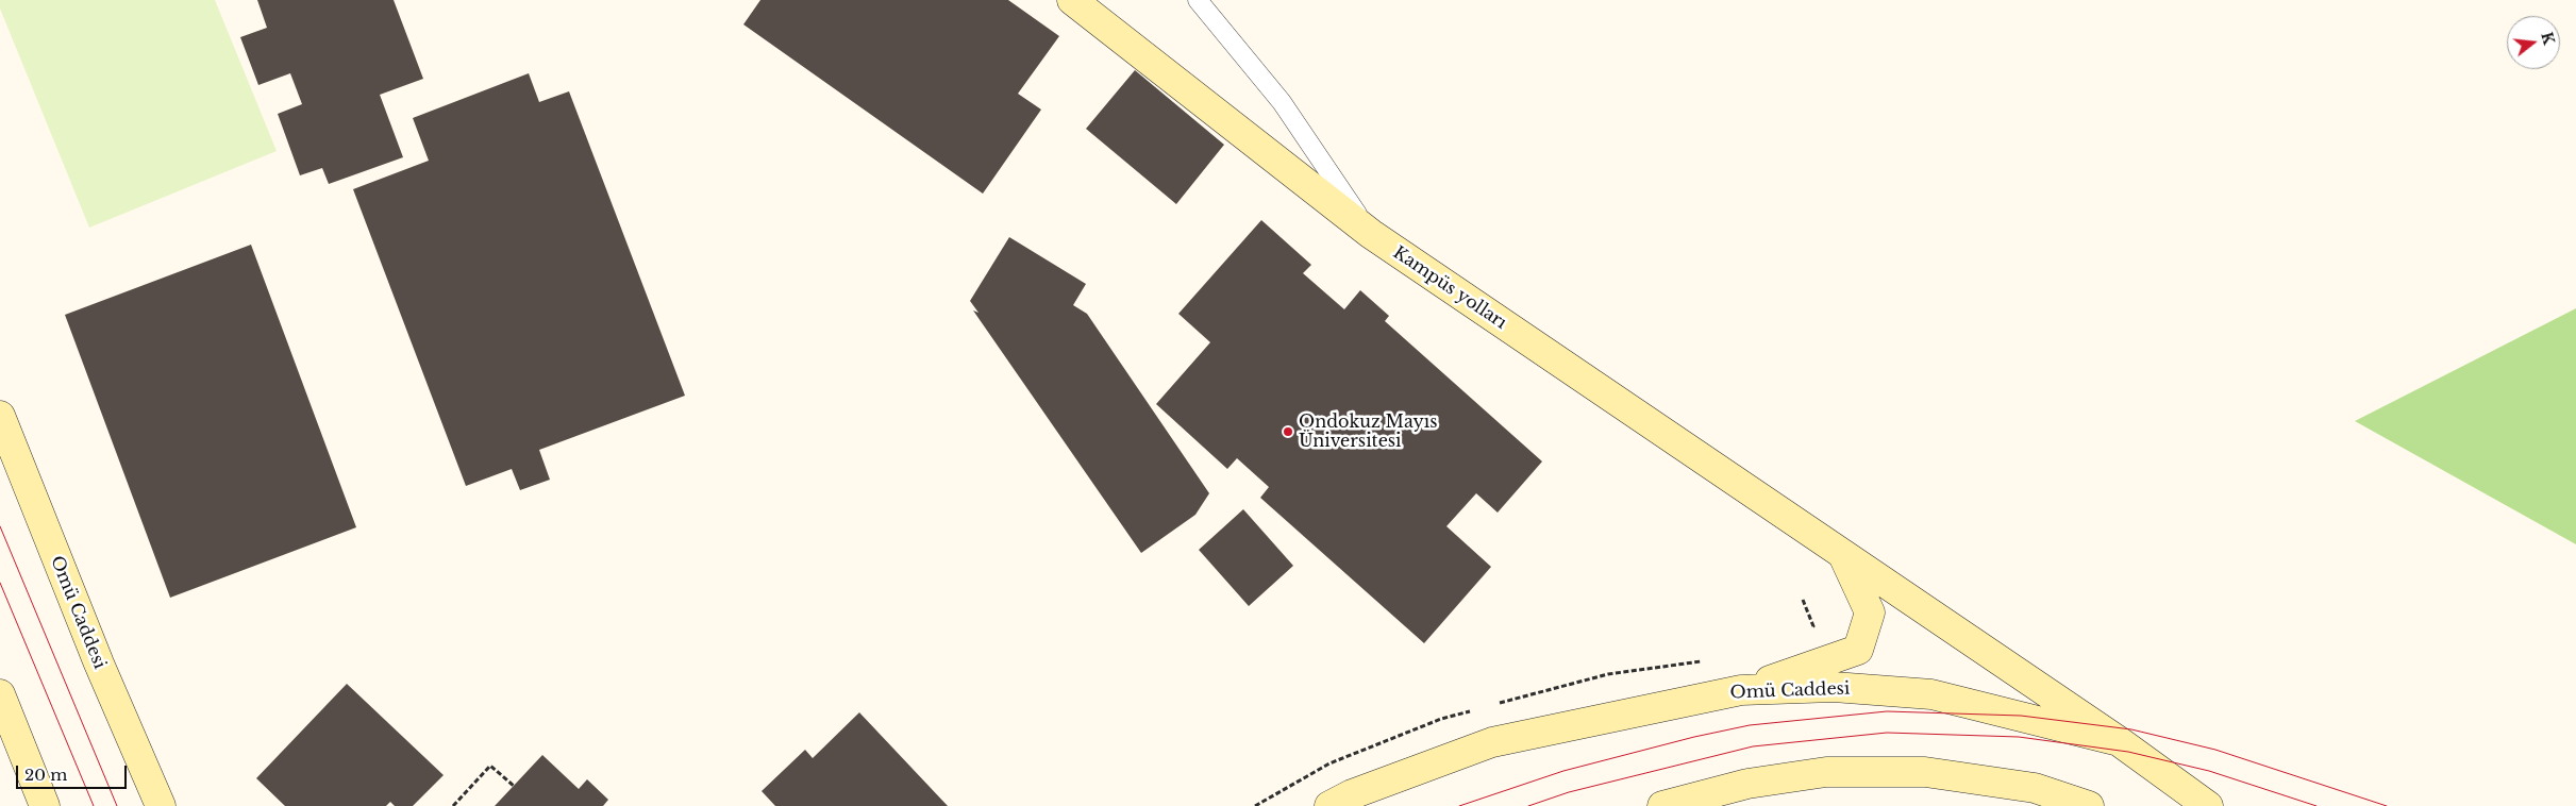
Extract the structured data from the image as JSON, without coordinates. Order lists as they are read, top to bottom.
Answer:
{
  "streets": {
    "street": ["Kampüs yolları", "Omü Caddesi"]
  },
  "crossings": [
    ["Kampüs yolları", "Omü Caddesi"]
  ],
  "places": ["Ondokuz Mayıs Üniversitesi"],
  "scale_bar": "20 m",
  "north": "right"
}
